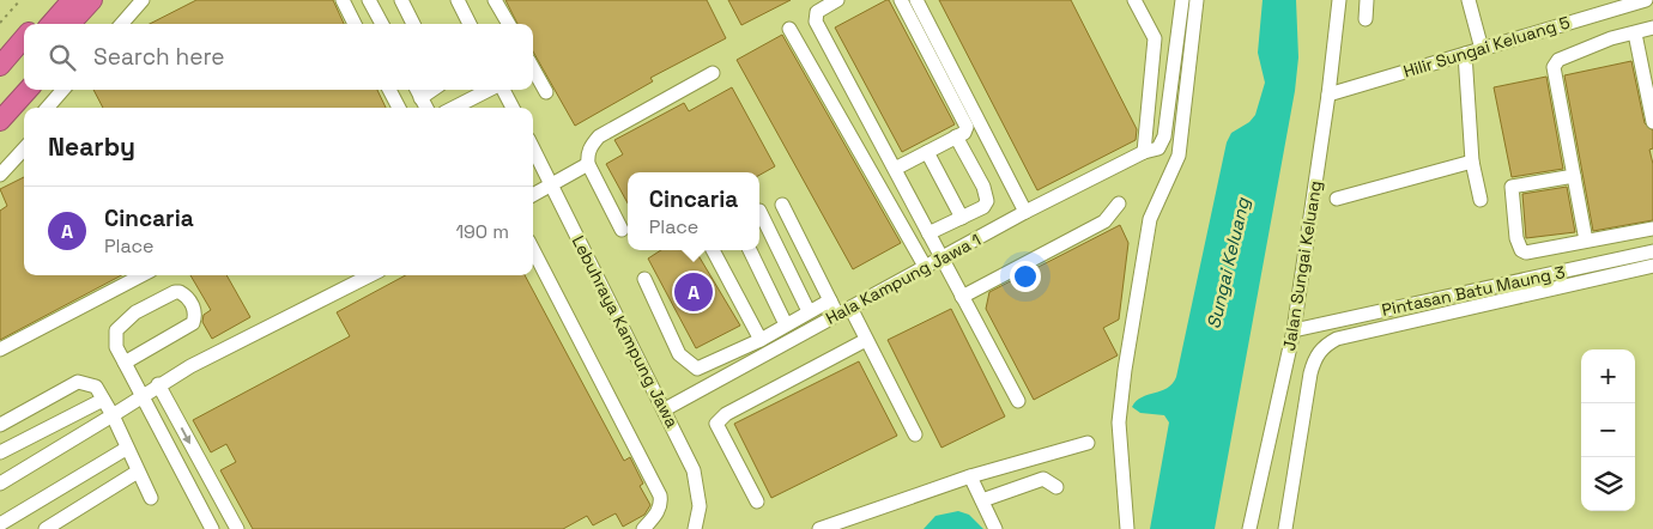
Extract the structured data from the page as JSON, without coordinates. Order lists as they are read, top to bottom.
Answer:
{
  "streets": {
    "street": [
      "Hilir Sungai Keluang 5",
      "Jalan Sungai Keluang",
      "Hala Kampung Jawa 1",
      "Pintasan Batu Maung 3",
      "Lebuhraya Kampung Jawa"
    ]
  },
  "crossings": [
    ["Hilir Sungai Keluang 5", "Jalan Sungai Keluang"],
    ["Jalan Sungai Keluang", "Pintasan Batu Maung 3"],
    ["Hala Kampung Jawa 1", "Lebuhraya Kampung Jawa"]
  ],
  "water": ["Sungai Keluang"],
  "page": {
    "search": "Search here",
    "heading": "Nearby",
    "popup": ["Cincaria", "Place"],
    "list": [
      {
        "mark": "A",
        "name": "Cincaria",
        "note": "Place",
        "value": "190 m"
      }
    ],
    "pins": "A",
    "map_buttons": ["+", "−"]
  }
}
